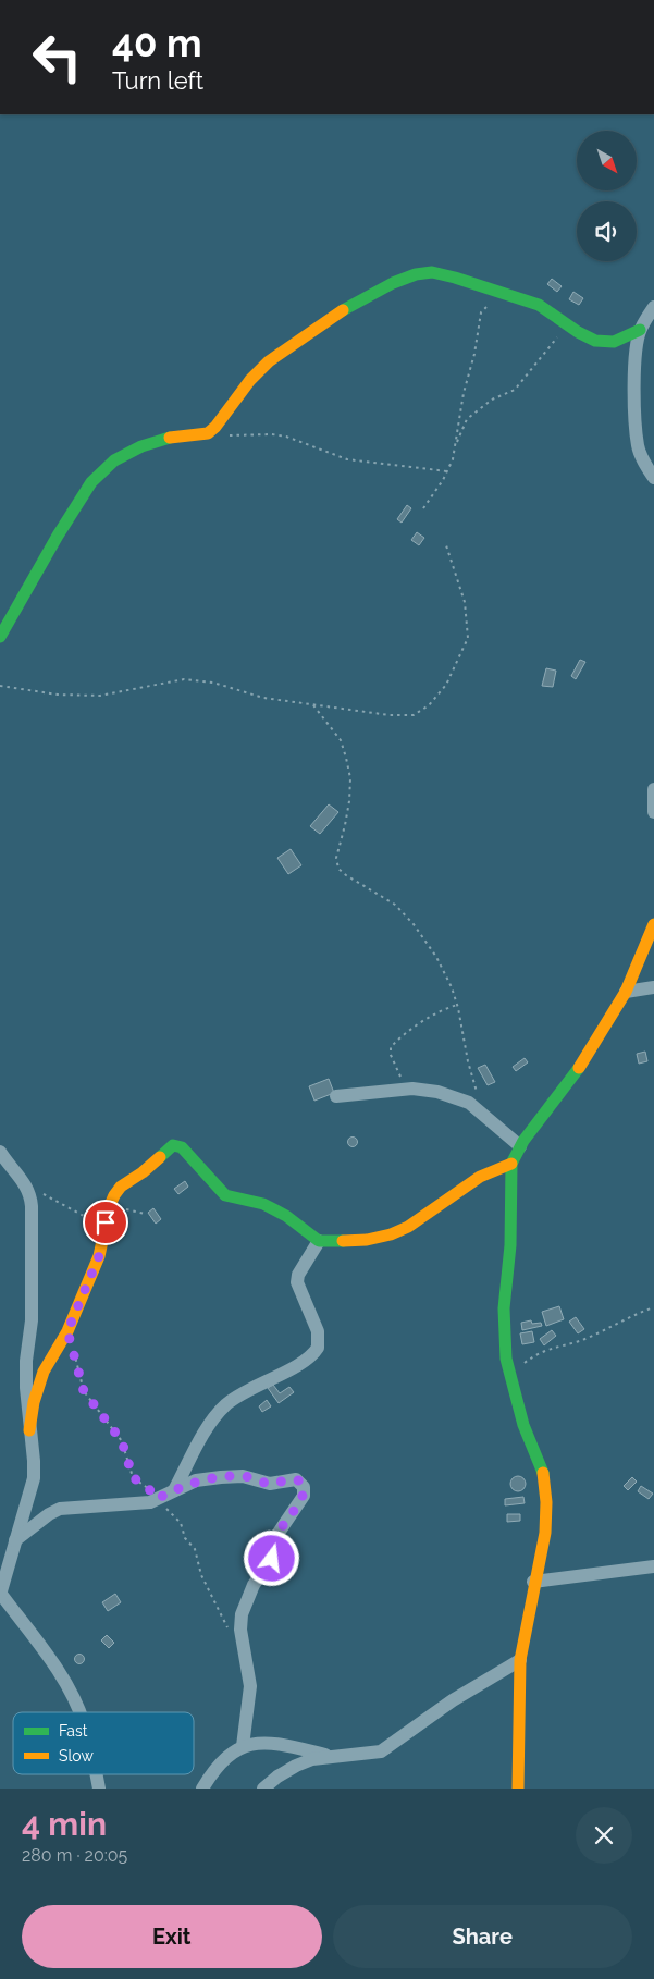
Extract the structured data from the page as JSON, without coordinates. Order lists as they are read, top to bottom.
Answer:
{
  "legend": ["Fast", "Slow"],
  "north": "bottom right",
  "page": {
    "turn": ["40 m", "Turn left"],
    "heading": ["4 min", "280 m · 20:05"],
    "buttons": ["Exit", "Share"]
  }
}
